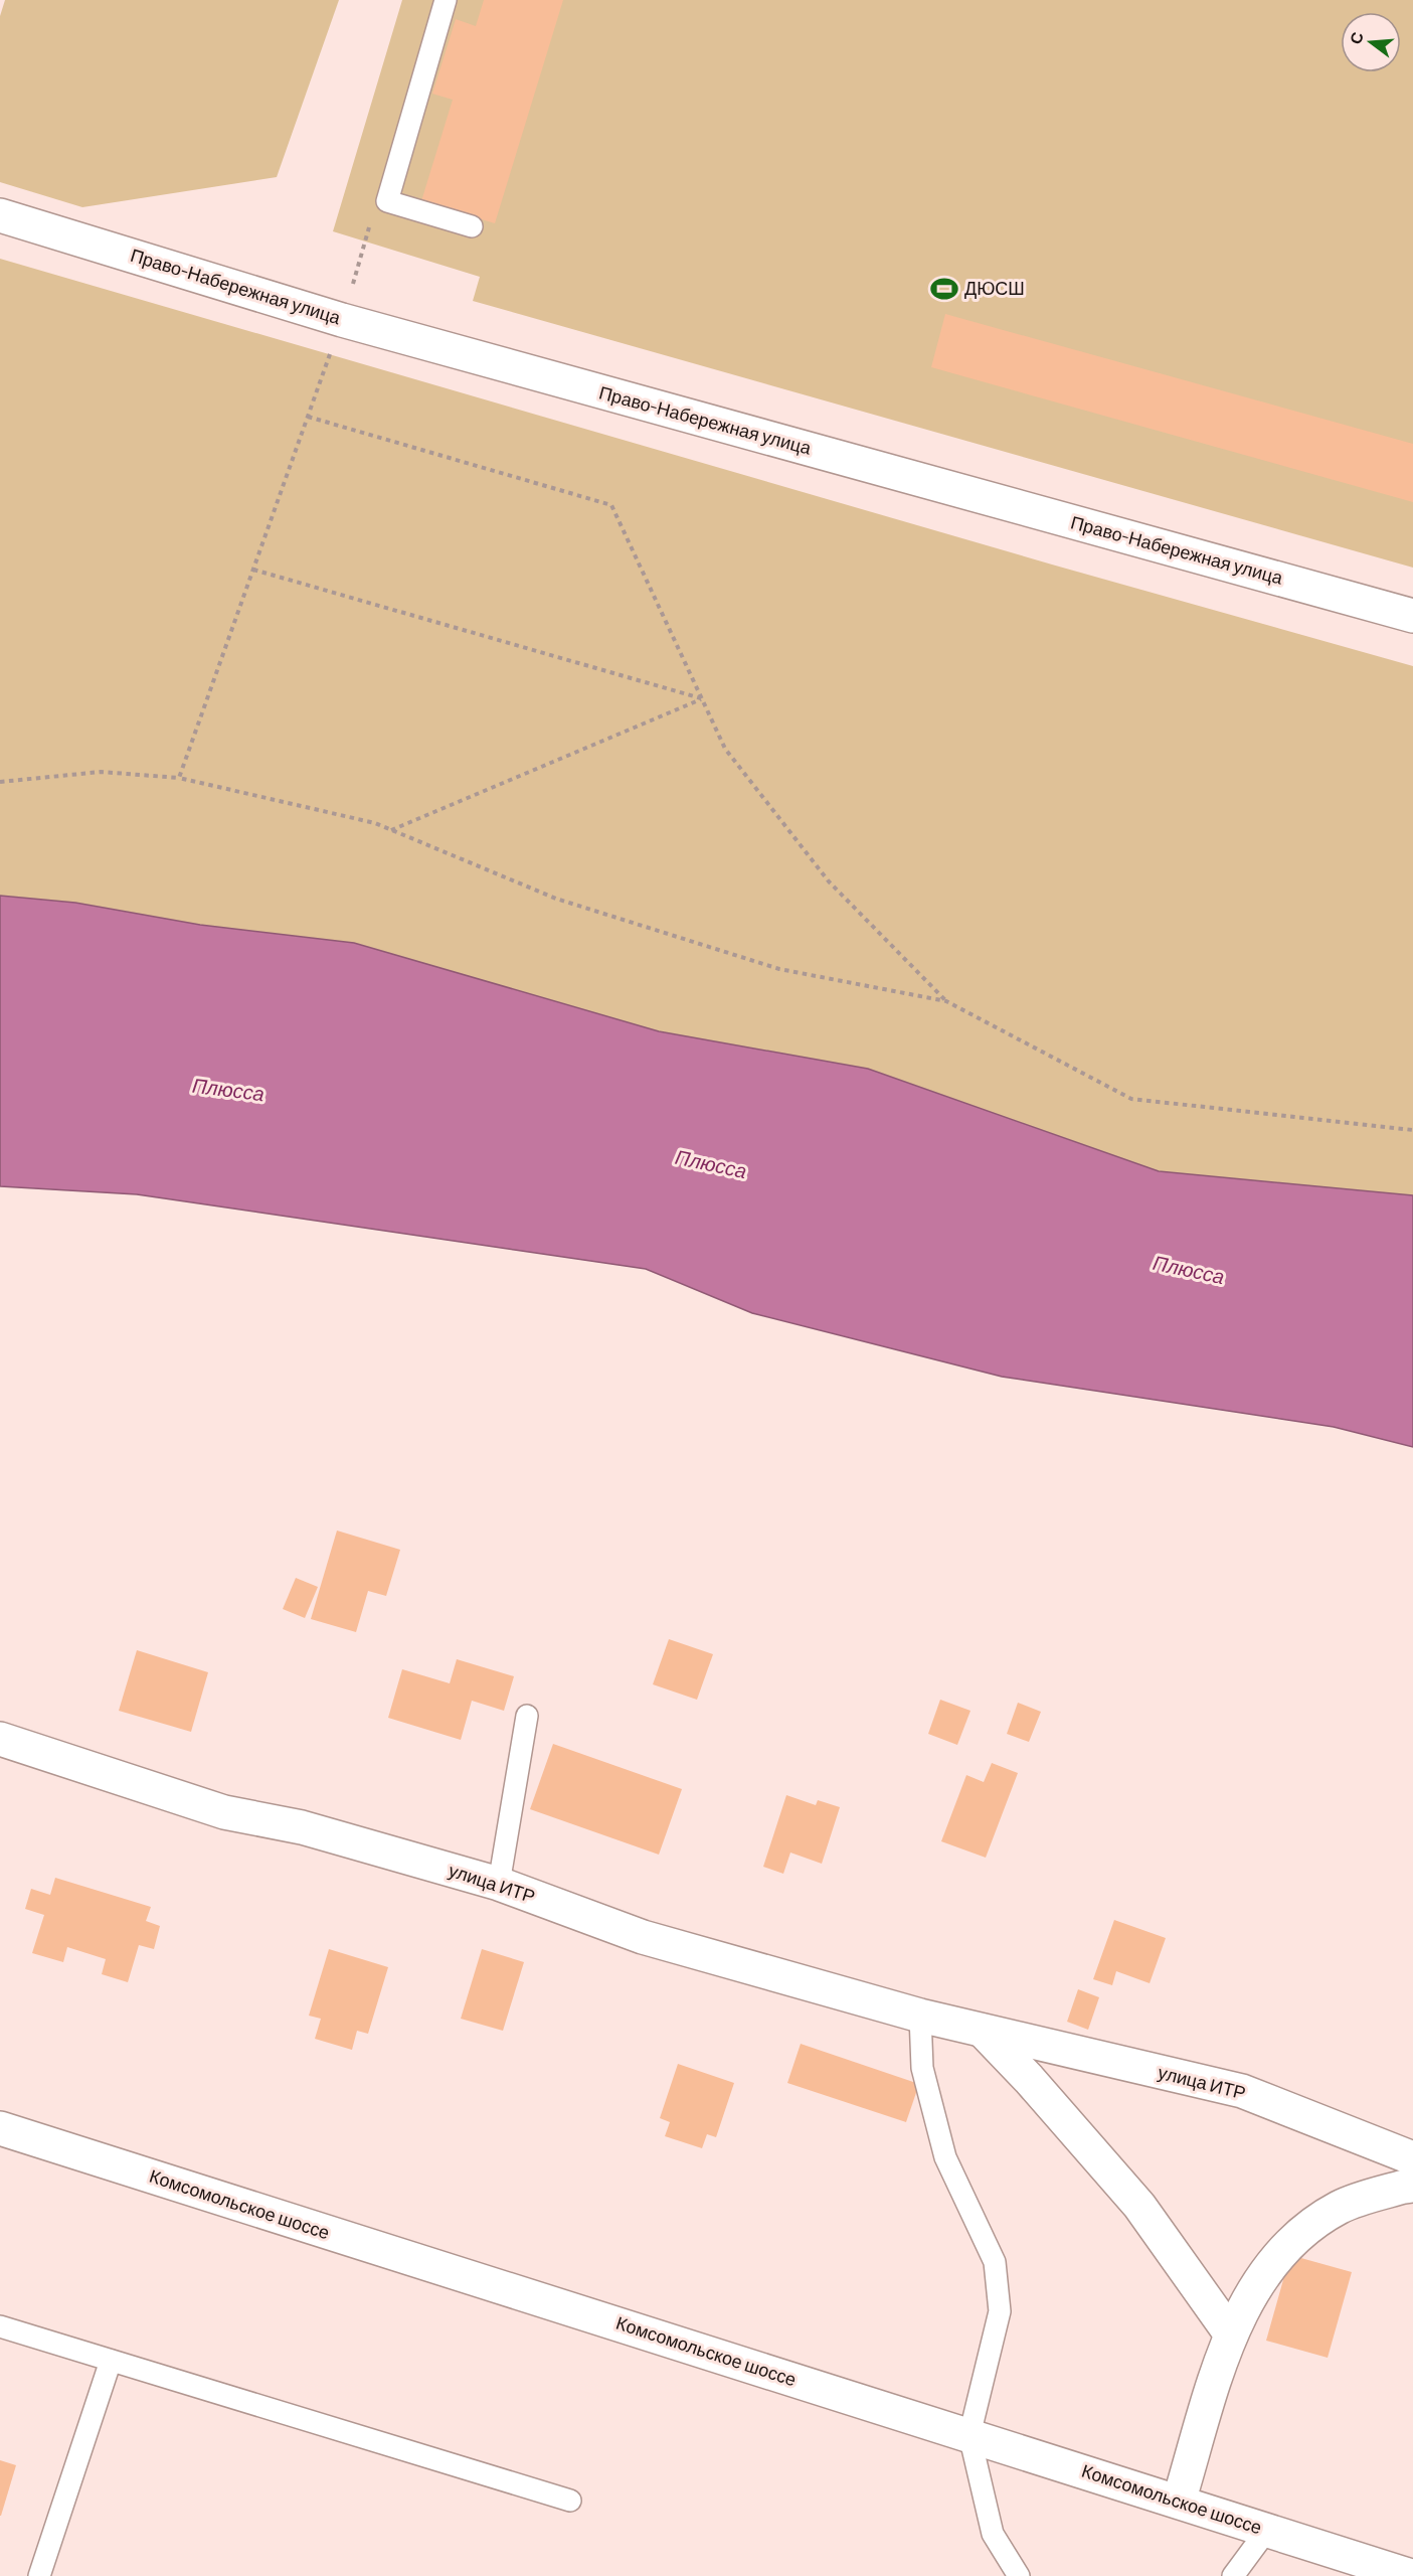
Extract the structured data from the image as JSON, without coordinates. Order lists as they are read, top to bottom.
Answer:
{
  "streets": {
    "street": ["Право-Набережная улица", "улица ИТР", "Комсомольское шоссе"]
  },
  "water": ["Плюсса"],
  "places": {
    "sports": ["ДЮСШ"]
  },
  "north": "left"
}
